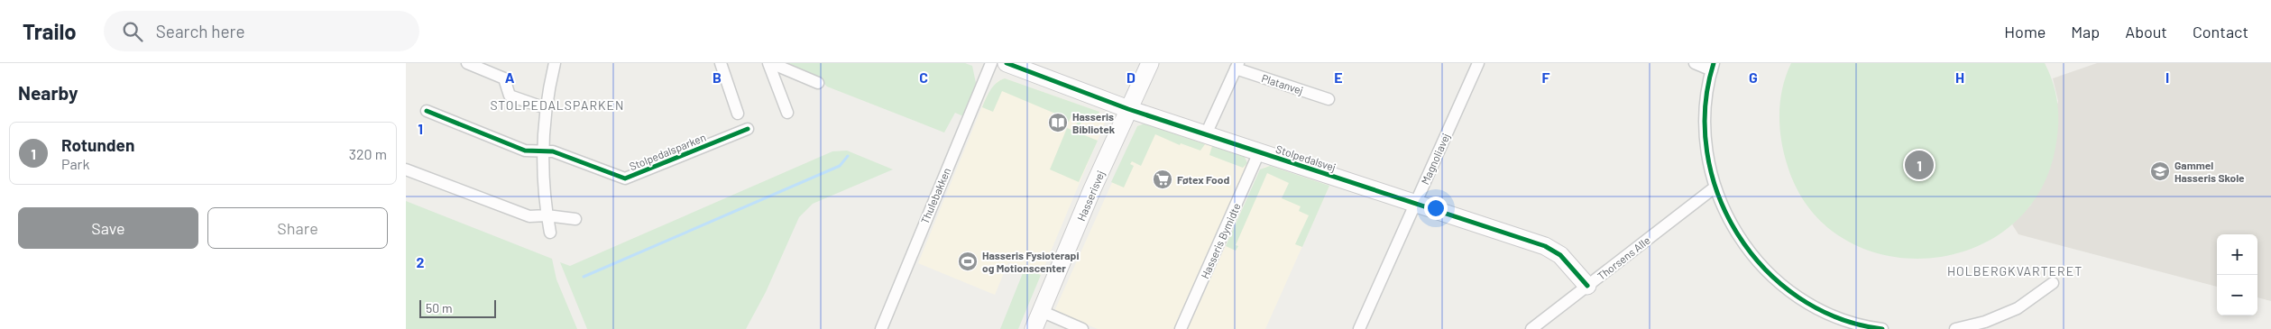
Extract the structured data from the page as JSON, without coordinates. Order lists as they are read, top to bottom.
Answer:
{
  "streets": {
    "street": [
      "Platanvej",
      "Stolpedalsparken",
      "Stolpedalsvej",
      "Magnoliavej",
      "Thulebakken",
      "Hasserisvej",
      "Hasseris Bymidte",
      "Thorsens Alle"
    ]
  },
  "crossings": [
    ["Platanvej", "Stolpedalsvej"],
    ["Stolpedalsvej", "Magnoliavej"],
    ["Stolpedalsvej", "Hasserisvej"],
    ["Stolpedalsvej", "Hasseris Bymidte"],
    ["Stolpedalsvej", "Thorsens Alle"]
  ],
  "districts": ["STOLPEDALSPARKEN", "HOLBERGKVARTERET"],
  "places": {
    "library": ["Hasseris Bibliotek"],
    "school or university": ["Gammel Hasseris Skole"],
    "supermarket": ["Føtex Food"],
    "sports": ["Hasseris Fysioterapi og Motionscenter"]
  },
  "scale_bar": "50 m",
  "page": {
    "header": "Trailo",
    "search": "Search here",
    "nav": [
      "Home",
      "Map",
      "About",
      "Contact"
    ],
    "heading": "Nearby",
    "list": [
      {
        "mark": "1",
        "name": "Rotunden",
        "note": "Park",
        "value": "320 m"
      }
    ],
    "pins": "1",
    "buttons": ["Save", "Share"],
    "map_buttons": ["+", "−"],
    "scale": "50 m"
  },
  "grid": {
    "columns": [
      "A",
      "B",
      "C",
      "D",
      "E",
      "F",
      "G",
      "H",
      "I"
    ],
    "rows": ["1", "2"]
  }
}
